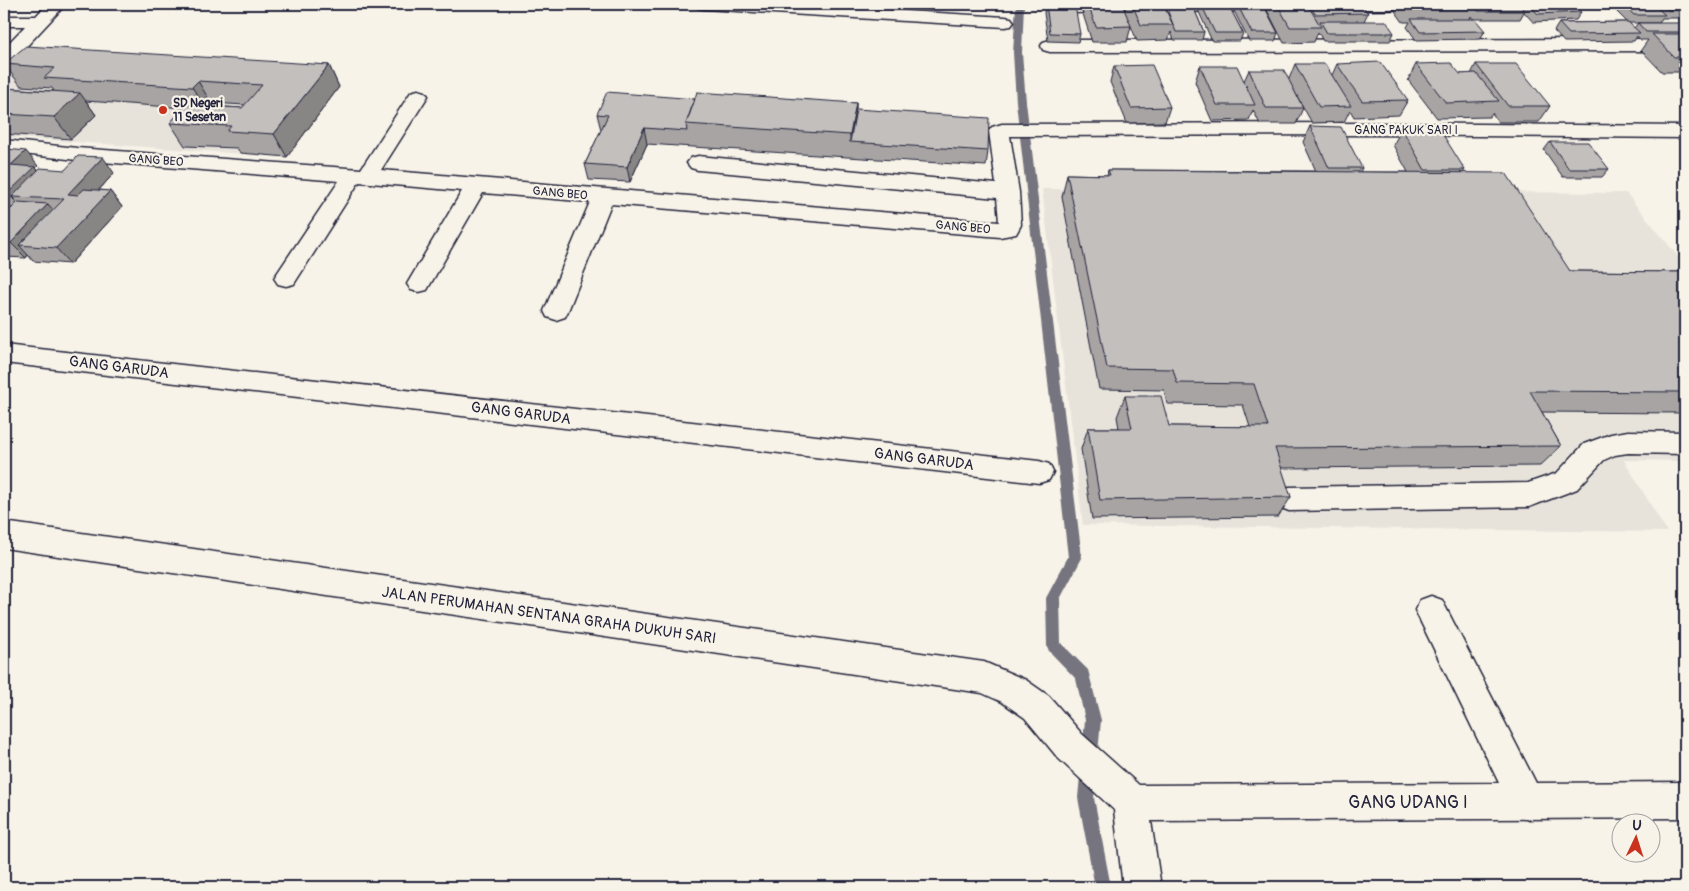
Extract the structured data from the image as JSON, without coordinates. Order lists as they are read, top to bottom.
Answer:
{
  "streets": {
    "street": [
      "GANG PAKUK SARI I",
      "GANG BEO",
      "GANG GARUDA",
      "JALAN PERUMAHAN SENTANA GRAHA DUKUH SARI",
      "GANG UDANG I"
    ]
  },
  "crossings": [
    ["GANG PAKUK SARI I", "GANG BEO"],
    ["JALAN PERUMAHAN SENTANA GRAHA DUKUH SARI", "GANG UDANG I"]
  ],
  "places": ["SD Negeri 11 Sesetan"],
  "north": "top"
}
